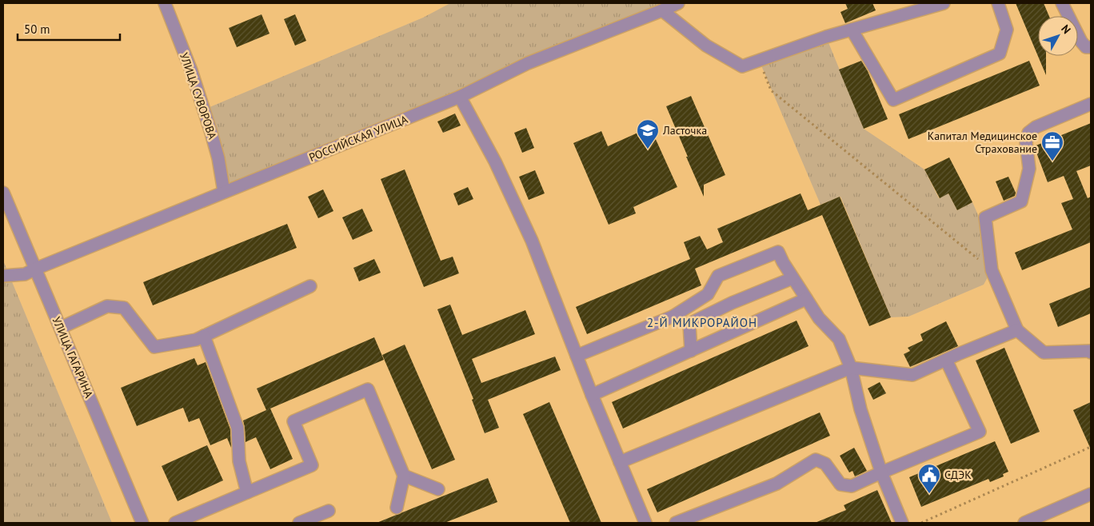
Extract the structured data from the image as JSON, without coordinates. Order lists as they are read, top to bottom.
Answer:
{
  "streets": {
    "street": ["УЛИЦА СУВОРОВА", "РОССИЙСКАЯ УЛИЦА", "УЛИЦА ГАГАРИНА"]
  },
  "crossings": [
    ["УЛИЦА СУВОРОВА", "РОССИЙСКАЯ УЛИЦА"],
    ["РОССИЙСКАЯ УЛИЦА", "УЛИЦА ГАГАРИНА"]
  ],
  "districts": ["2-Й МИКРОРАЙОН"],
  "places": {
    "school or university": ["Ласточка"],
    "office": ["Капитал Медицинское Страхование"],
    "public building": ["СДЭК"]
  },
  "scale_bar": "50 m",
  "north": "top right"
}
